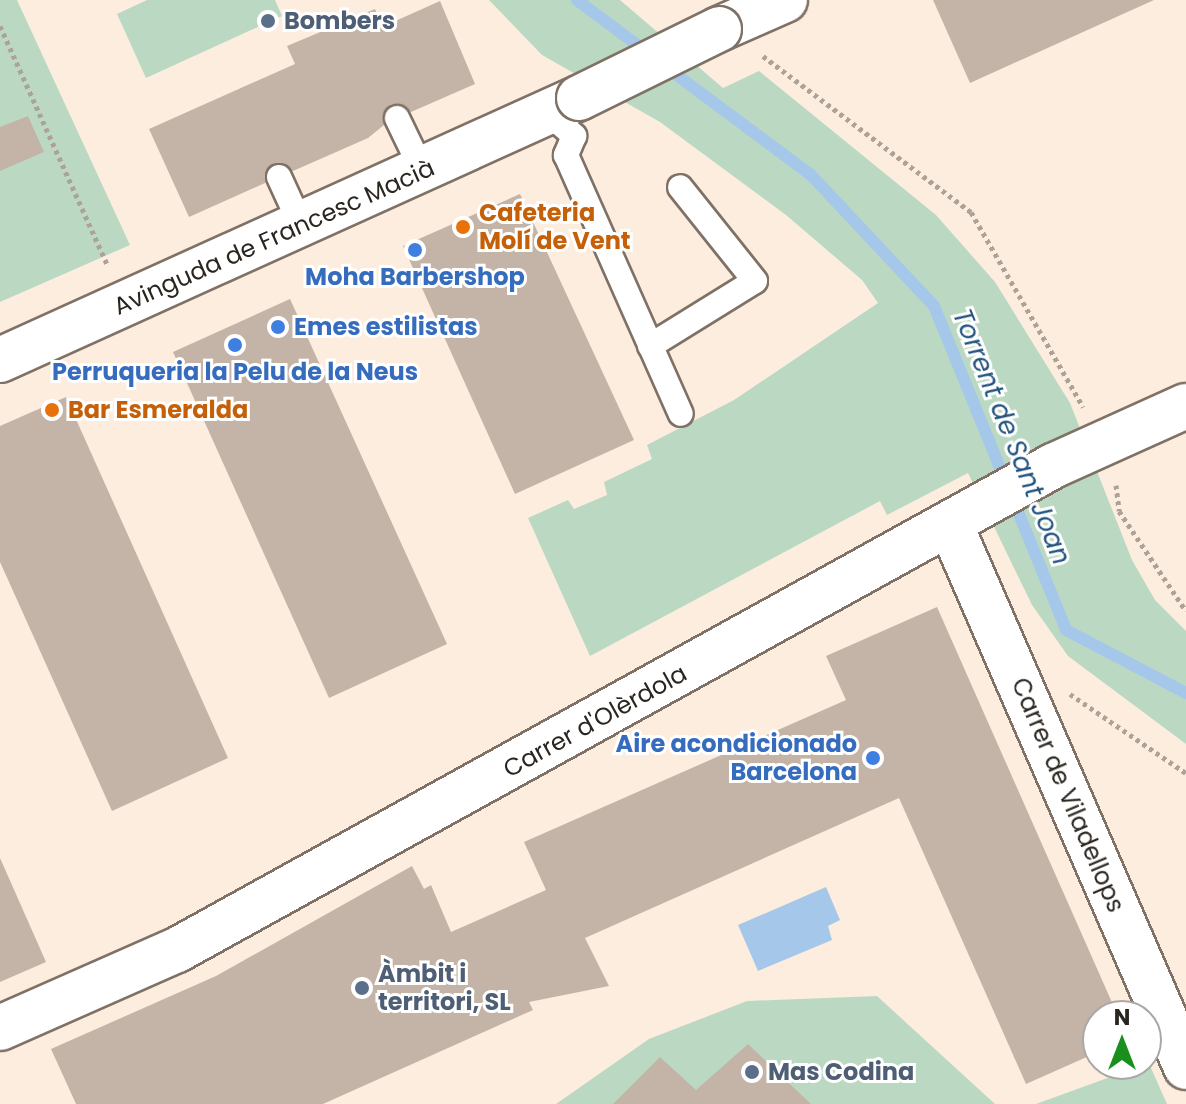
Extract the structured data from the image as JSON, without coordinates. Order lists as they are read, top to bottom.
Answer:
{
  "streets": {
    "street": ["Avinguda de Francesc Macià", "Carrer d'Olèrdola", "Carrer de Viladellops"]
  },
  "crossings": [
    ["Carrer d'Olèrdola", "Carrer de Viladellops"]
  ],
  "water": ["Torrent de Sant Joan"],
  "places": [
    "Bombers",
    "Cafeteria Molí de Vent",
    "Moha Barbershop",
    "Emes estilistas",
    "Perruqueria la Pelu de la Neus",
    "Bar Esmeralda",
    "Aire acondicionado Barcelona",
    "Àmbit i territori, SL",
    "Mas Codina"
  ],
  "north": "top"
}
